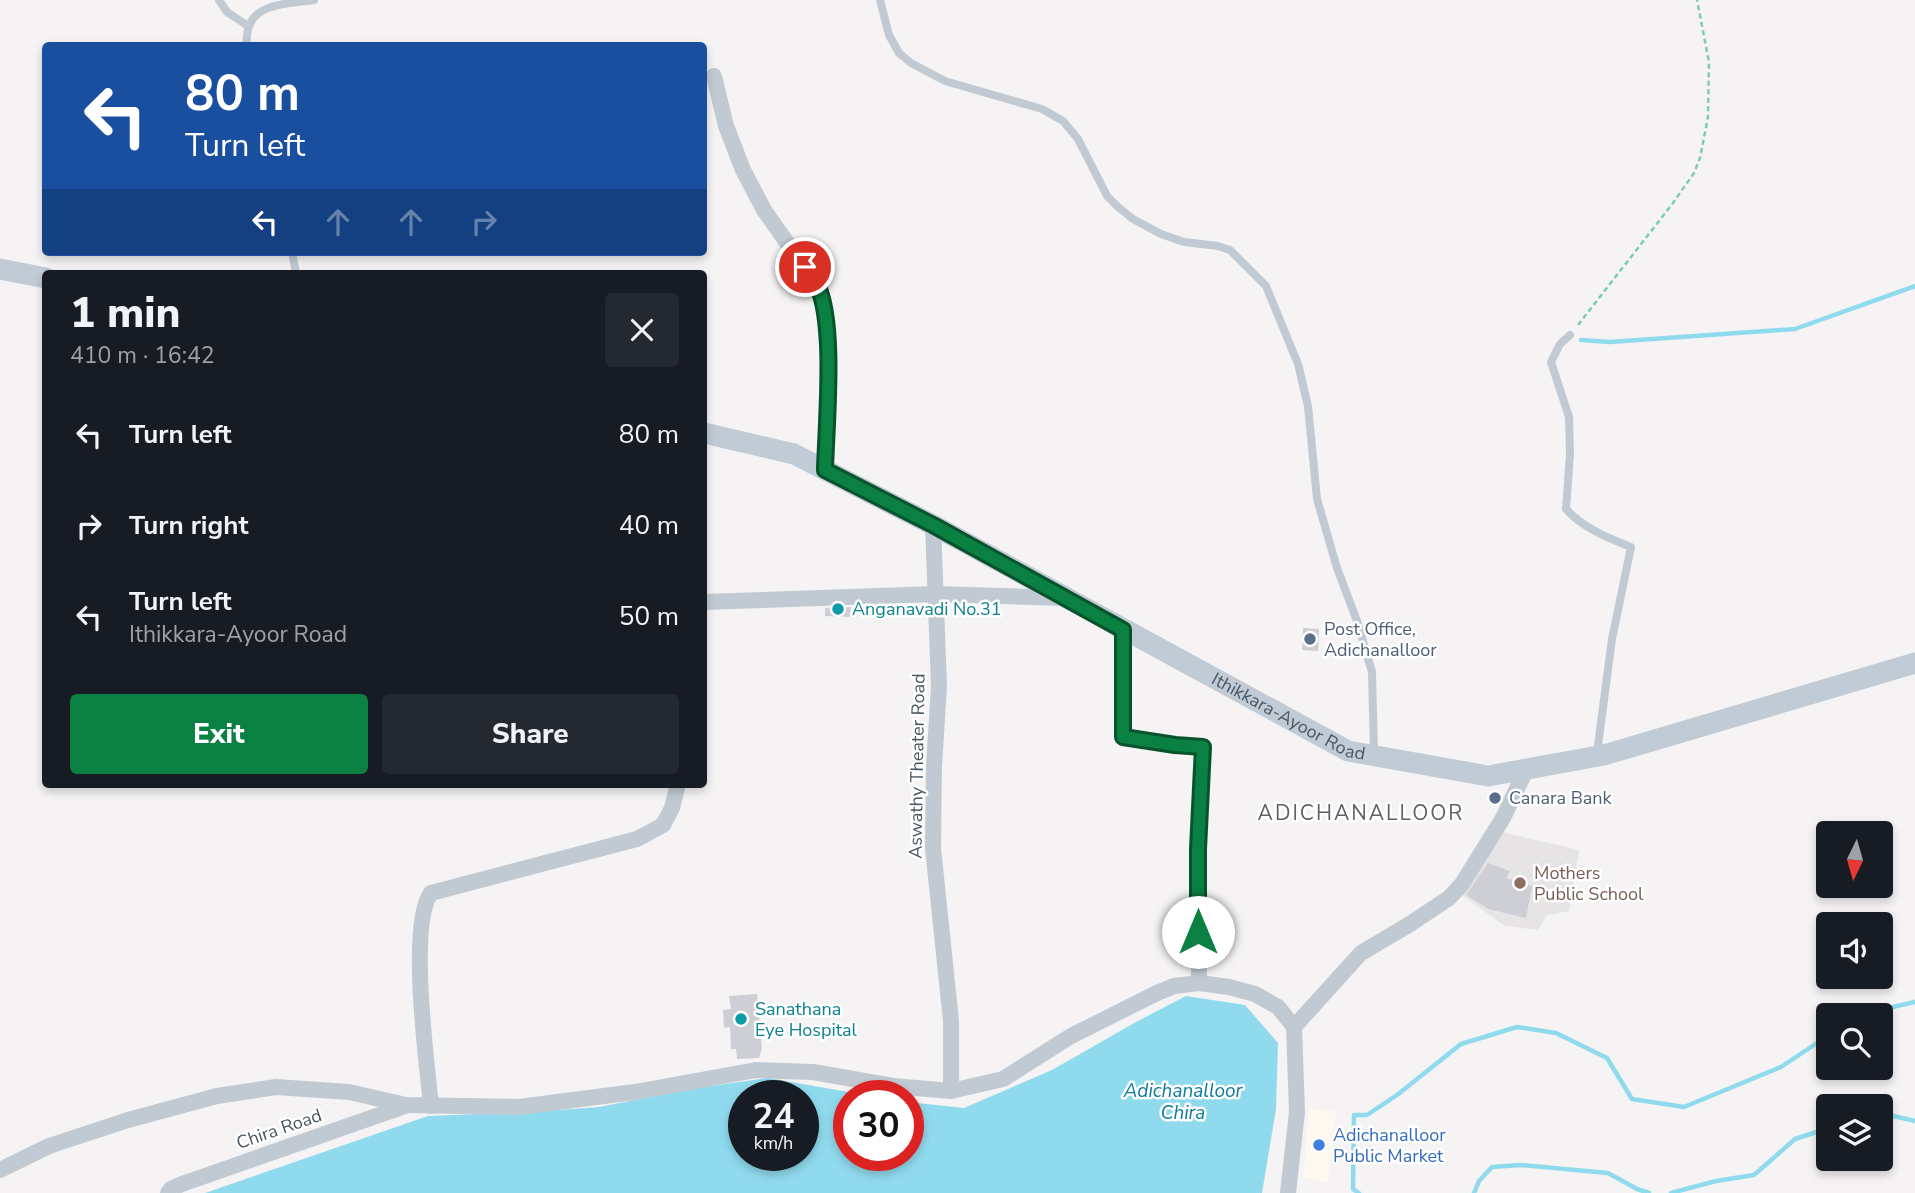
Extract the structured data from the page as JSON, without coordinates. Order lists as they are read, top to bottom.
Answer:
{
  "streets": {
    "main road": ["Ithikkara-Ayoor Road"],
    "street": ["Aswathy Theater Road", "Chira Road"]
  },
  "crossings": [
    ["Ithikkara-Ayoor Road", "Aswathy Theater Road"]
  ],
  "districts": ["ADICHANALLOOR"],
  "water": ["Adichanalloor Chira"],
  "places": [
    "Anganavadi No.31",
    "Post Office, Adichanalloor",
    "Canara Bank",
    "Mothers Public School",
    "Sanathana Eye Hospital",
    "Adichanalloor Public Market"
  ],
  "north": "bottom",
  "page": {
    "turn": ["80 m", "Turn left"],
    "heading": ["1 min", "410 m · 16:42"],
    "list": [
      {
        "name": "Turn left",
        "value": "80 m"
      },
      {
        "name": "Turn right",
        "value": "40 m"
      },
      {
        "name": "Turn left",
        "note": "Ithikkara-Ayoor Road",
        "value": "50 m"
      }
    ],
    "buttons": ["Exit", "Share"],
    "speed": "24 km/h",
    "limit": "30"
  }
}
